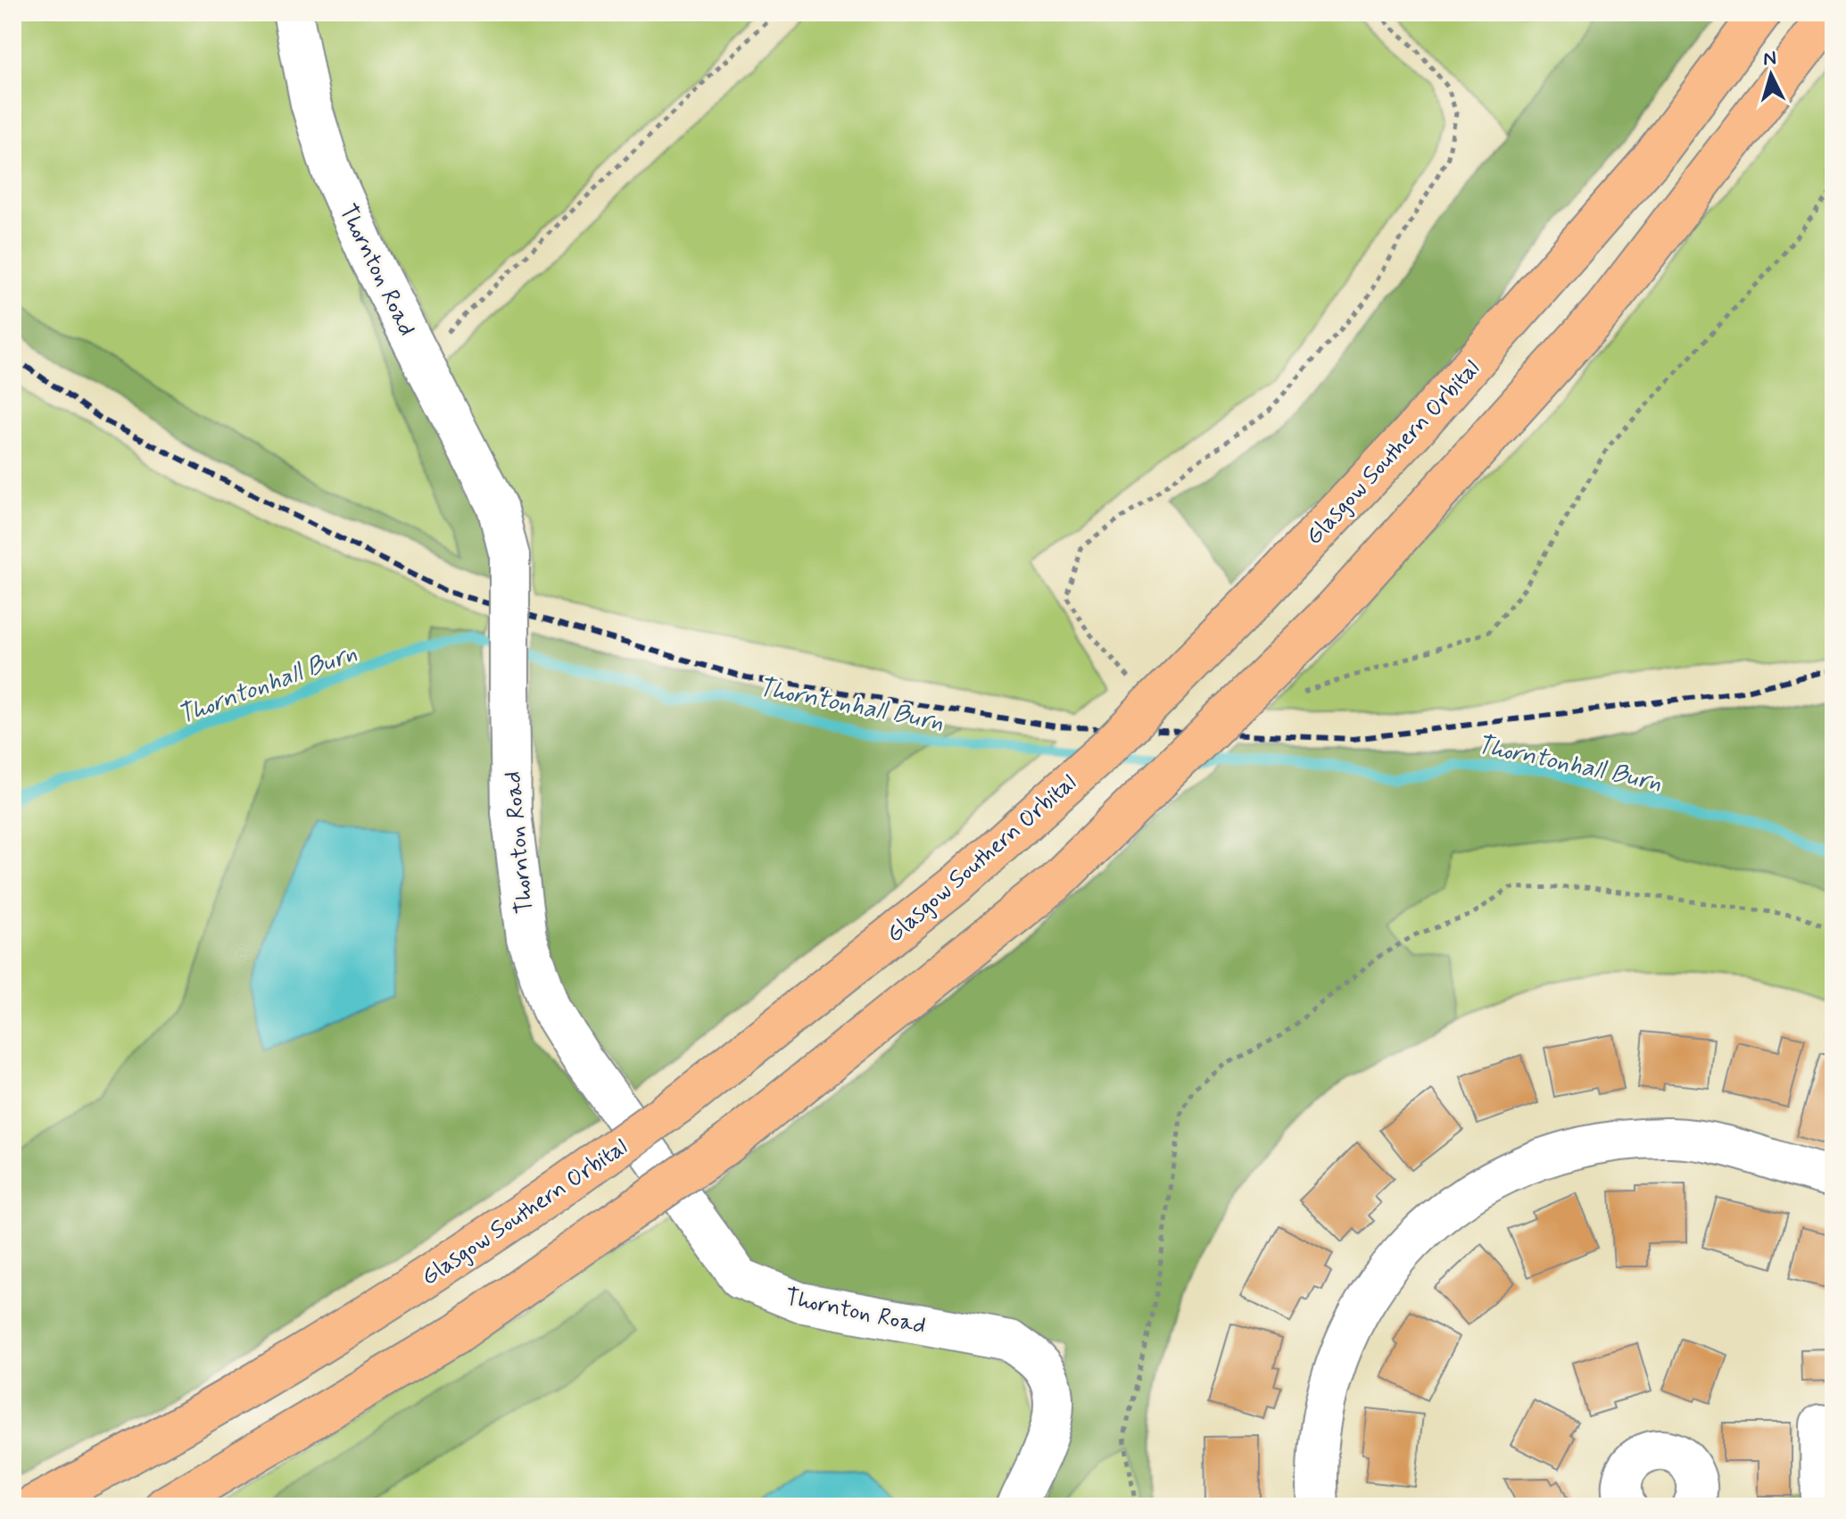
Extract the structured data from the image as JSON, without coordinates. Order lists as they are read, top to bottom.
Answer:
{
  "streets": {
    "highway": ["Glasgow Southern Orbital"],
    "street": ["Thornton Road"]
  },
  "water": ["Thorntonhall Burn"],
  "north": "top"
}
